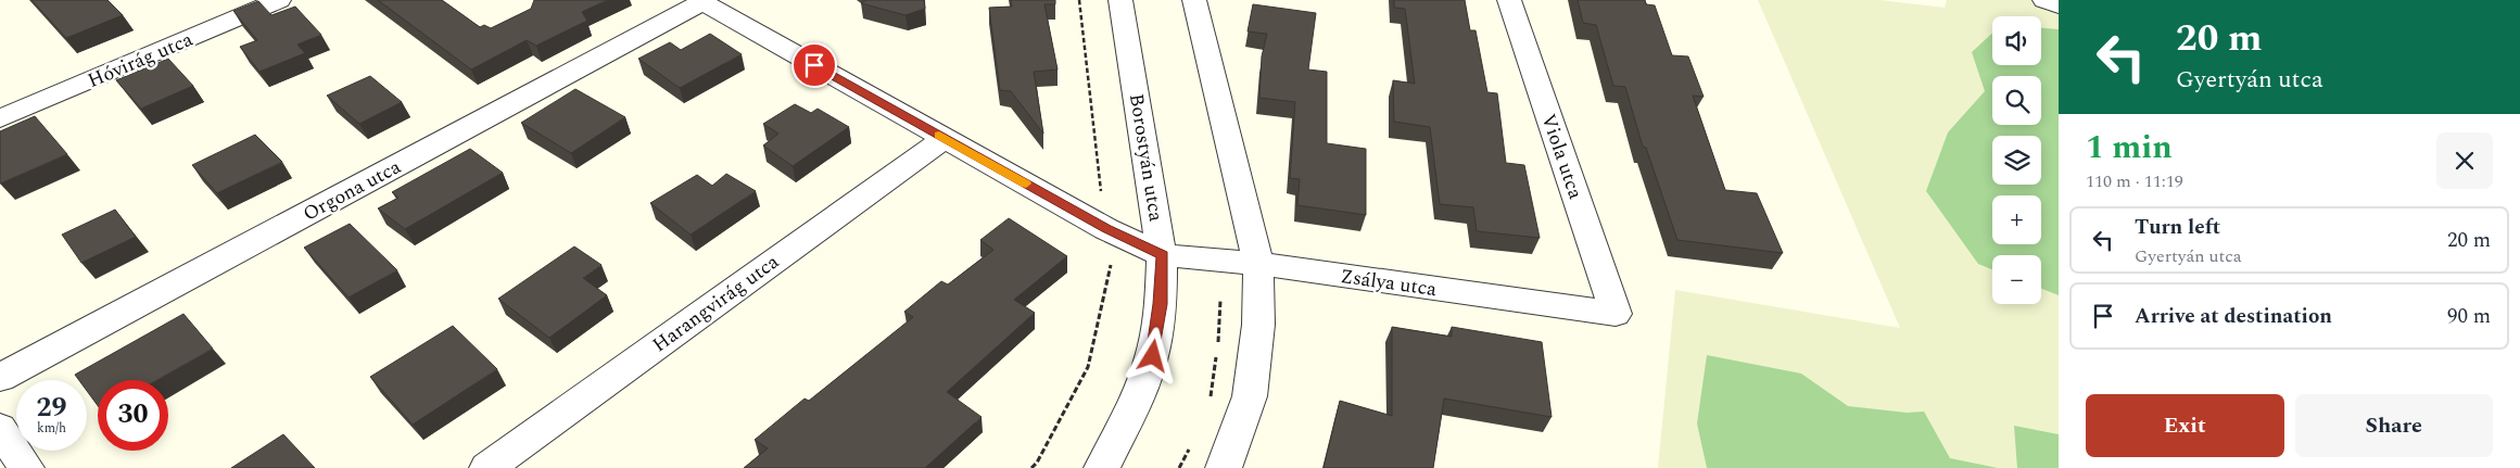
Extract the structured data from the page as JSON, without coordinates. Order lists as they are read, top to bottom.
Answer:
{
  "streets": {
    "street": [
      "Hóvirág utca",
      "Viola utca",
      "Borostyán utca",
      "Orgona utca",
      "Zsálya utca",
      "Harangvirág utca"
    ]
  },
  "crossings": [
    ["Viola utca", "Zsálya utca"],
    ["Borostyán utca", "Zsálya utca"]
  ],
  "page": {
    "turn": ["20 m", "Gyertyán utca"],
    "map_buttons": ["+", "−"],
    "heading": ["1 min", "110 m · 11:19"],
    "list": [
      {
        "name": "Turn left",
        "note": "Gyertyán utca",
        "value": "20 m"
      },
      {
        "name": "Arrive at destination",
        "value": "90 m"
      }
    ],
    "speed": "29 km/h",
    "limit": "30",
    "buttons": ["Exit", "Share"]
  }
}
